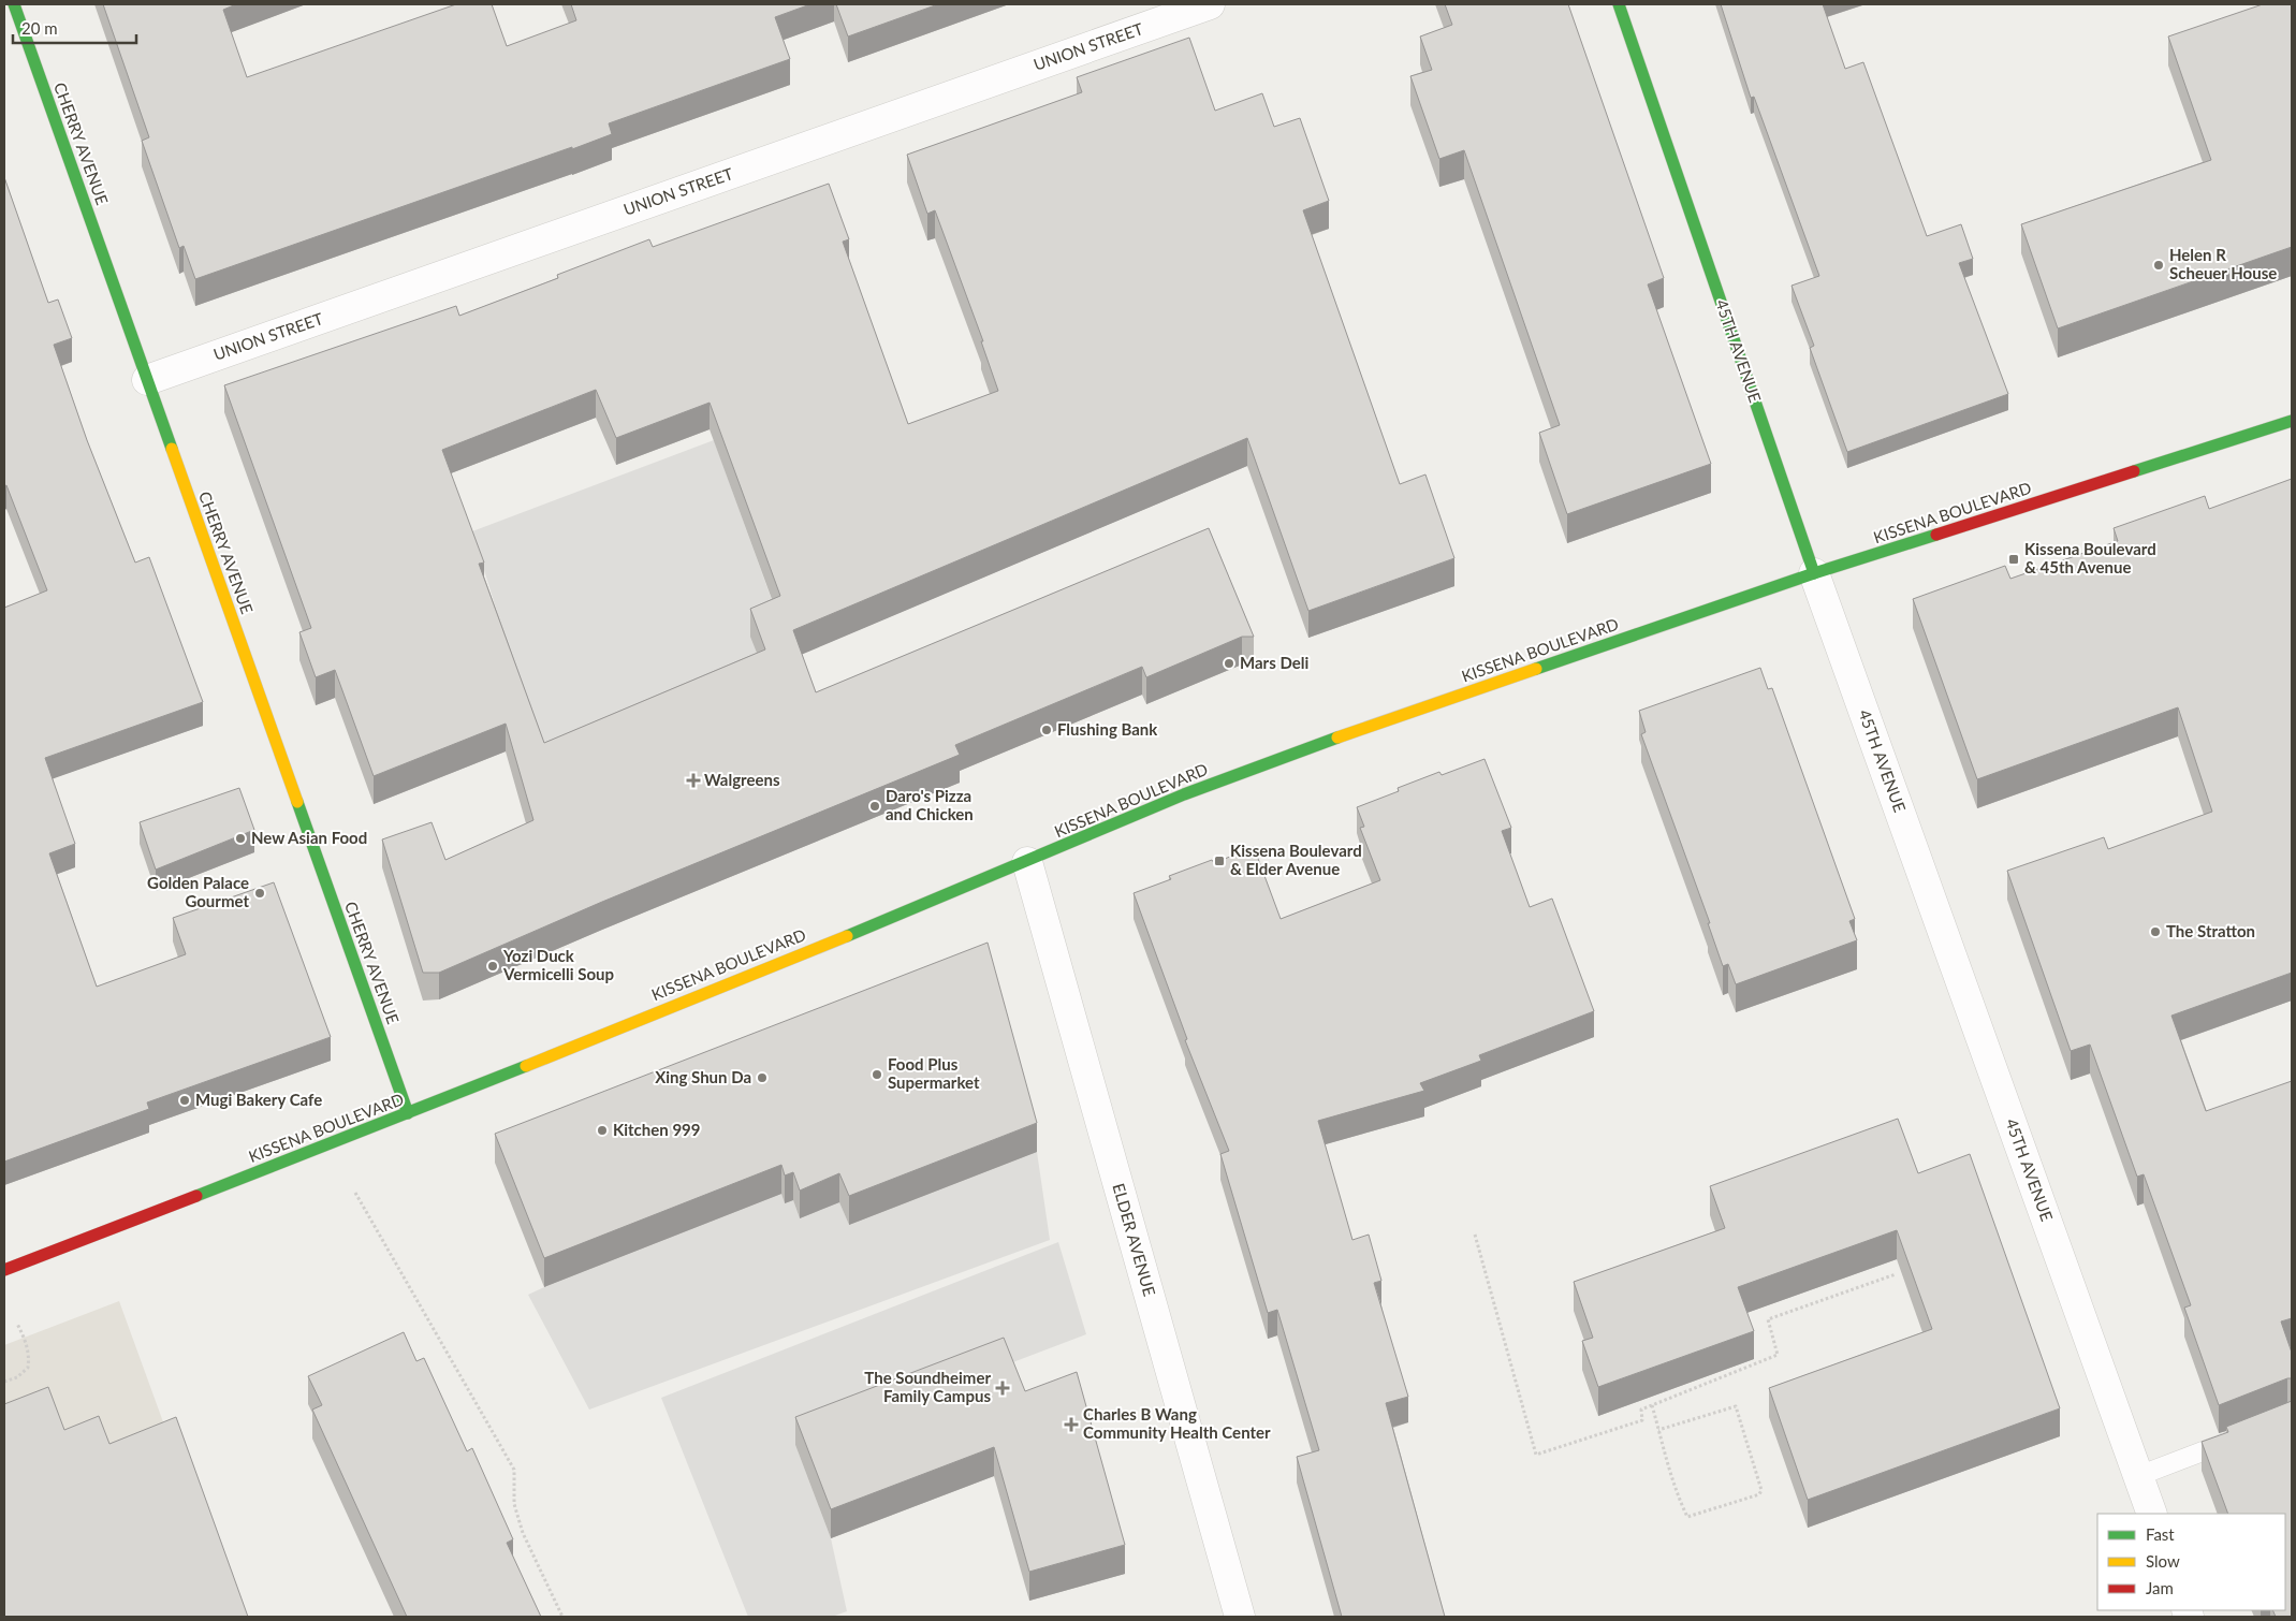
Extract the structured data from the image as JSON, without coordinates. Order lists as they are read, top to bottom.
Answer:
{
  "streets": {
    "main road": ["CHERRY AVENUE", "45TH AVENUE", "KISSENA BOULEVARD"],
    "street": ["UNION STREET", "ELDER AVENUE"]
  },
  "crossings": [
    ["UNION STREET", "CHERRY AVENUE"],
    ["CHERRY AVENUE", "KISSENA BOULEVARD"],
    ["45TH AVENUE", "KISSENA BOULEVARD"],
    ["KISSENA BOULEVARD", "ELDER AVENUE"]
  ],
  "places": {
    "other": [
      "Helen R Scheuer House",
      "Mars Deli",
      "Flushing Bank",
      "Daro's Pizza and Chicken",
      "New Asian Food",
      "Golden Palace Gourmet",
      "The Stratton",
      "Yozi Duck Vermicelli Soup",
      "Food Plus Supermarket",
      "Xing Shun Da",
      "Mugi Bakery Cafe",
      "Kitchen 999"
    ],
    "transit": ["Kissena Boulevard & 45th Avenue", "Kissena Boulevard & Elder Avenue"],
    "health": ["Walgreens", "The Soundheimer Family Campus", "Charles B Wang Community Health Center"]
  },
  "legend": ["Fast", "Slow", "Jam"],
  "scale_bar": "20 m"
}
